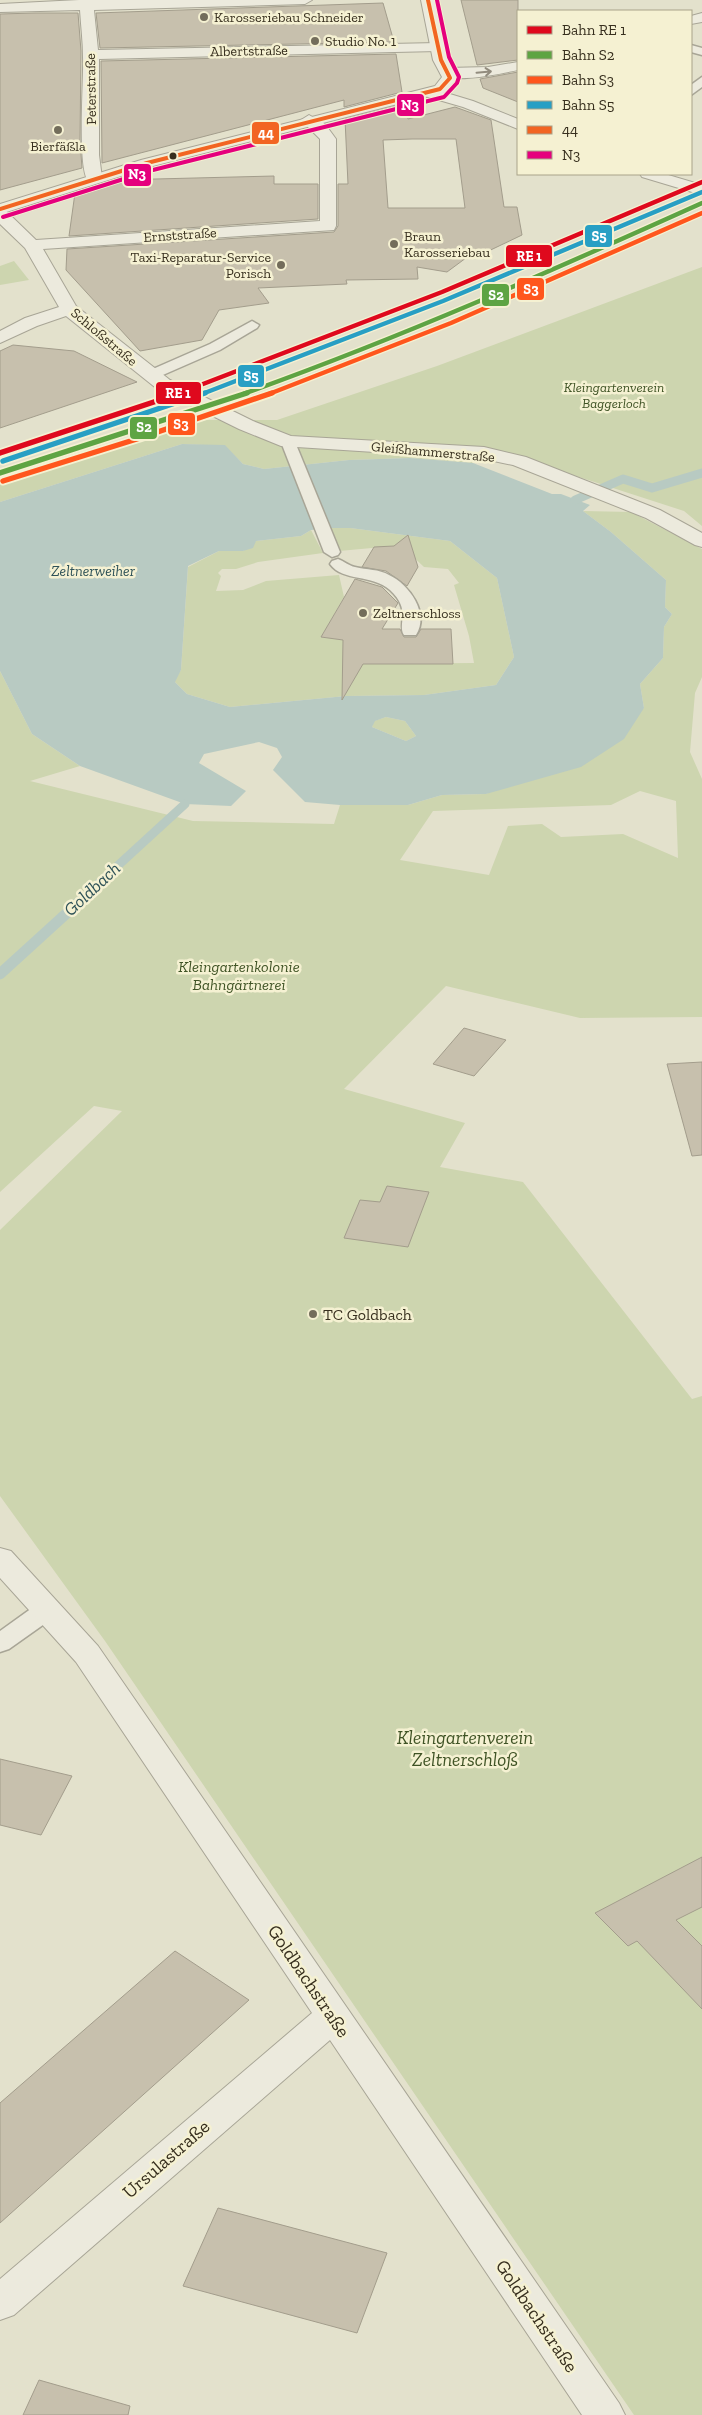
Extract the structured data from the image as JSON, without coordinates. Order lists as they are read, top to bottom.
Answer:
{
  "streets": {
    "street": [
      "Albertstraße",
      "Peterstraße",
      "Ernststraße",
      "Schloßstraße",
      "Gleißhammerstraße",
      "Goldbachstraße",
      "Ursulastraße"
    ]
  },
  "crossings": [
    ["Albertstraße", "Peterstraße"],
    ["Ernststraße", "Schloßstraße"],
    ["Schloßstraße", "Gleißhammerstraße"],
    ["Goldbachstraße", "Ursulastraße"]
  ],
  "water": ["Zeltnerweiher", "Goldbach"],
  "parks": ["Kleingartenverein Baggerloch", "Kleingartenkolonie Bahngärtnerei", "Kleingartenverein Zeltnerschloß"],
  "places": [
    "Karosseriebau Schneider",
    "Studio No. 1",
    "Bierfäßla",
    "Braun Karosseriebau",
    "Taxi-Reparatur-Service Porisch",
    "Zeltnerschloss",
    "TC Goldbach"
  ],
  "lines": [
    "transit line 44",
    "transit line N3",
    "rail line S5",
    "rail line S2",
    "rail line S3"
  ],
  "legend": [
    "Bahn RE 1",
    "Bahn S2",
    "Bahn S3",
    "Bahn S5",
    "44",
    "N3"
  ]
}
